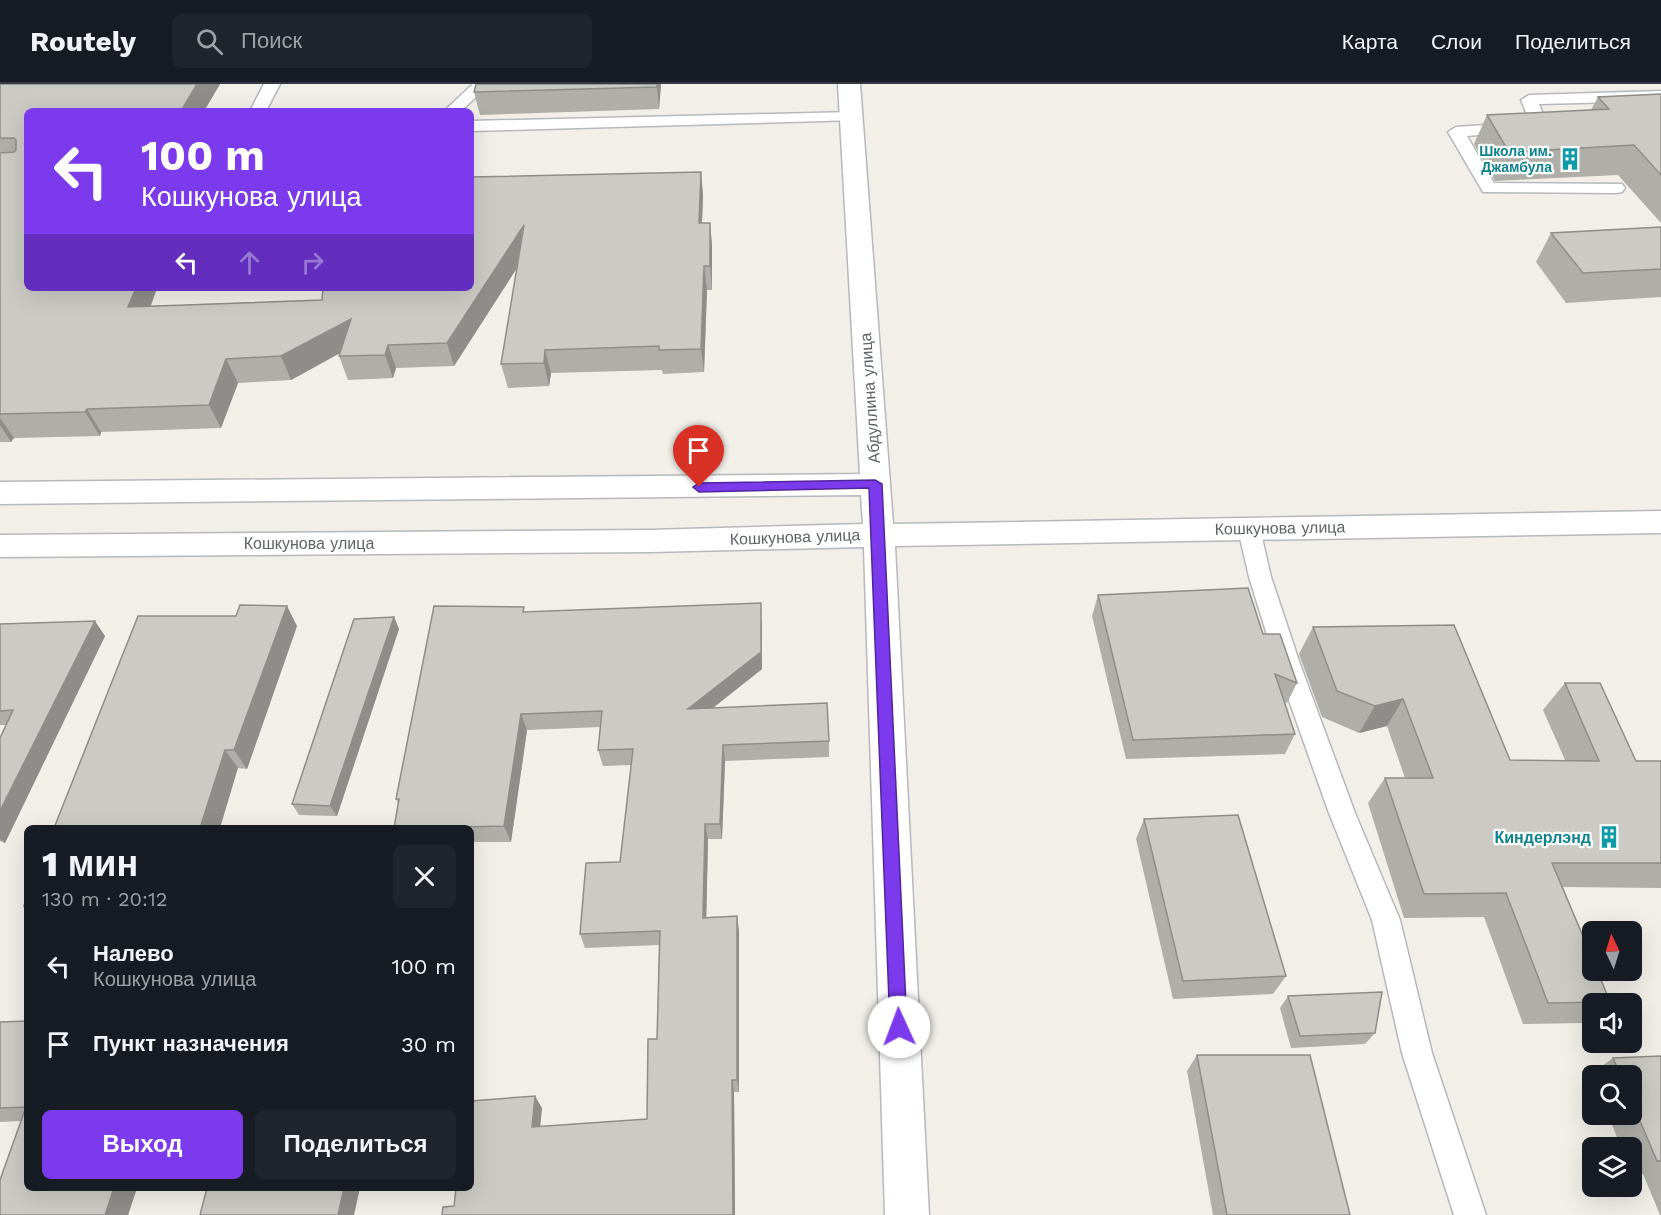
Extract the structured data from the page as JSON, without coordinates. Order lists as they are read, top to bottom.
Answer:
{
  "streets": {
    "street": ["Абдуллина улица", "Кошкунова улица"]
  },
  "crossings": [
    ["Абдуллина улица", "Кошкунова улица"]
  ],
  "places": {
    "building": ["Школа им. Джамбула", "Киндерлэнд"]
  },
  "north": "top",
  "page": {
    "header": "Routely",
    "search": "Поиск",
    "nav": ["Карта", "Слои", "Поделиться"],
    "turn": ["100 m", "Кошкунова улица"],
    "heading": ["1 мин", "130 m · 20:12"],
    "list": [
      {
        "name": "Налево",
        "note": "Кошкунова улица",
        "value": "100 m"
      },
      {
        "name": "Пункт назначения",
        "value": "30 m"
      }
    ],
    "buttons": ["Выход", "Поделиться"]
  }
}
